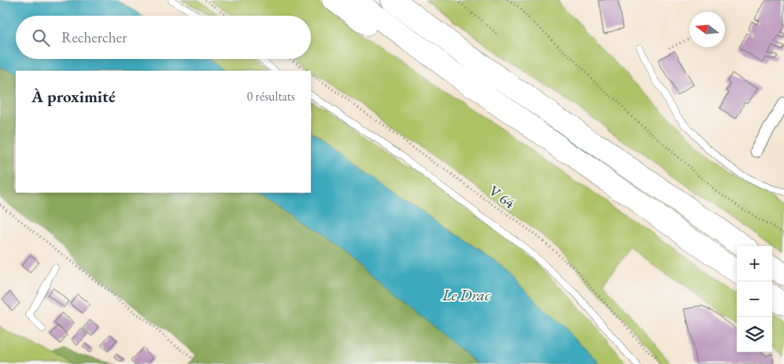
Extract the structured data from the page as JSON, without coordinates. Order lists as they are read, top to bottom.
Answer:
{
  "streets": {
    "path": ["V 64"]
  },
  "water": ["Le Drac"],
  "north": "left",
  "page": {
    "search": "Rechercher",
    "heading": ["À proximité", "0 résultats"],
    "map_buttons": ["+", "−"]
  }
}
